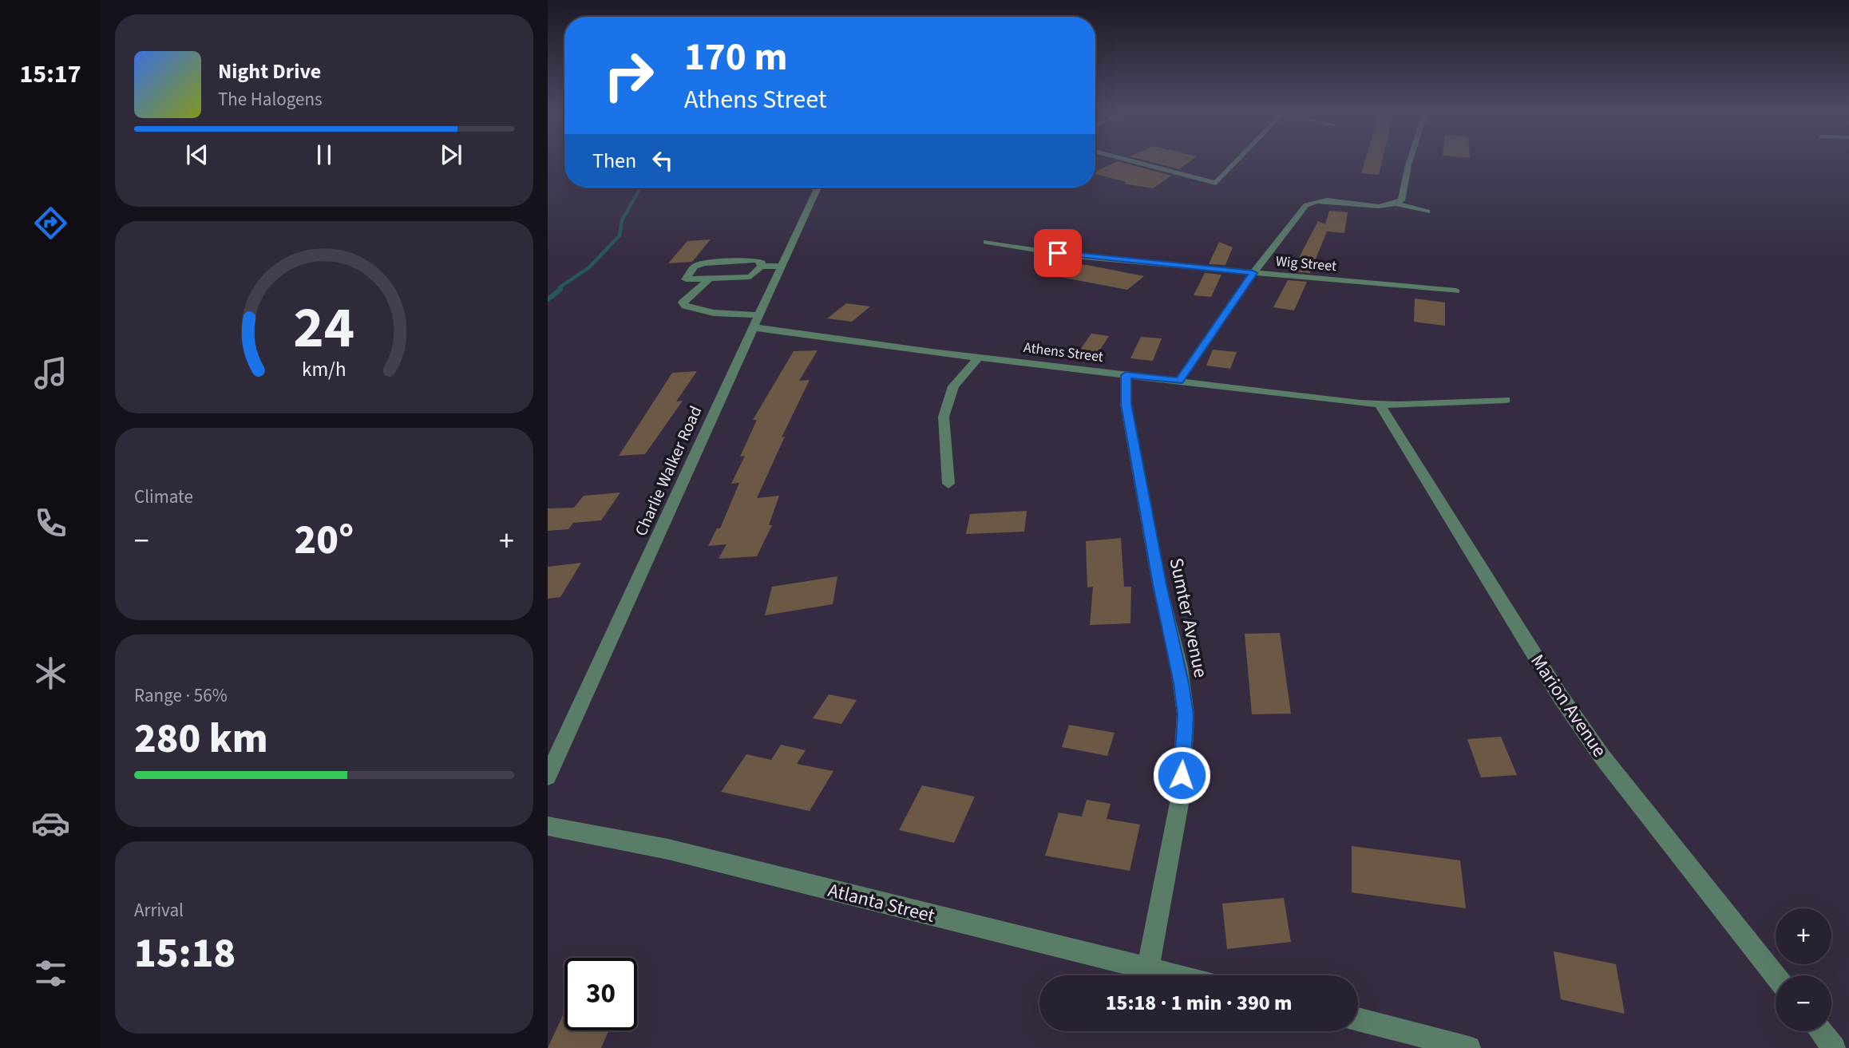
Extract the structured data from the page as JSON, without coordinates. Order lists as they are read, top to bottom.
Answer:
{
  "streets": {
    "street": [
      "Wig Street",
      "Athens Street",
      "Charlie Walker Road",
      "Sumter Avenue",
      "Marion Avenue",
      "Atlanta Street"
    ]
  },
  "crossings": [
    ["Athens Street", "Charlie Walker Road"],
    ["Athens Street", "Sumter Avenue"],
    ["Athens Street", "Marion Avenue"],
    ["Sumter Avenue", "Atlanta Street"]
  ],
  "page": {
    "tabs": "15:17",
    "turn": ["170 m", "Athens Street"],
    "song": ["Night Drive", "The Halogens"],
    "then": "Then",
    "tile": [
      "Climate",
      ["Range · 56%", "280 km"],
      ["Arrival", "15:18"]
    ],
    "heat": ["−", "20°", "+"],
    "map_buttons": ["+", "−"],
    "limit": "30",
    "trip": "15:18 · 1 min · 390 m",
    "gauge": ["24", "km/h"]
  }
}
